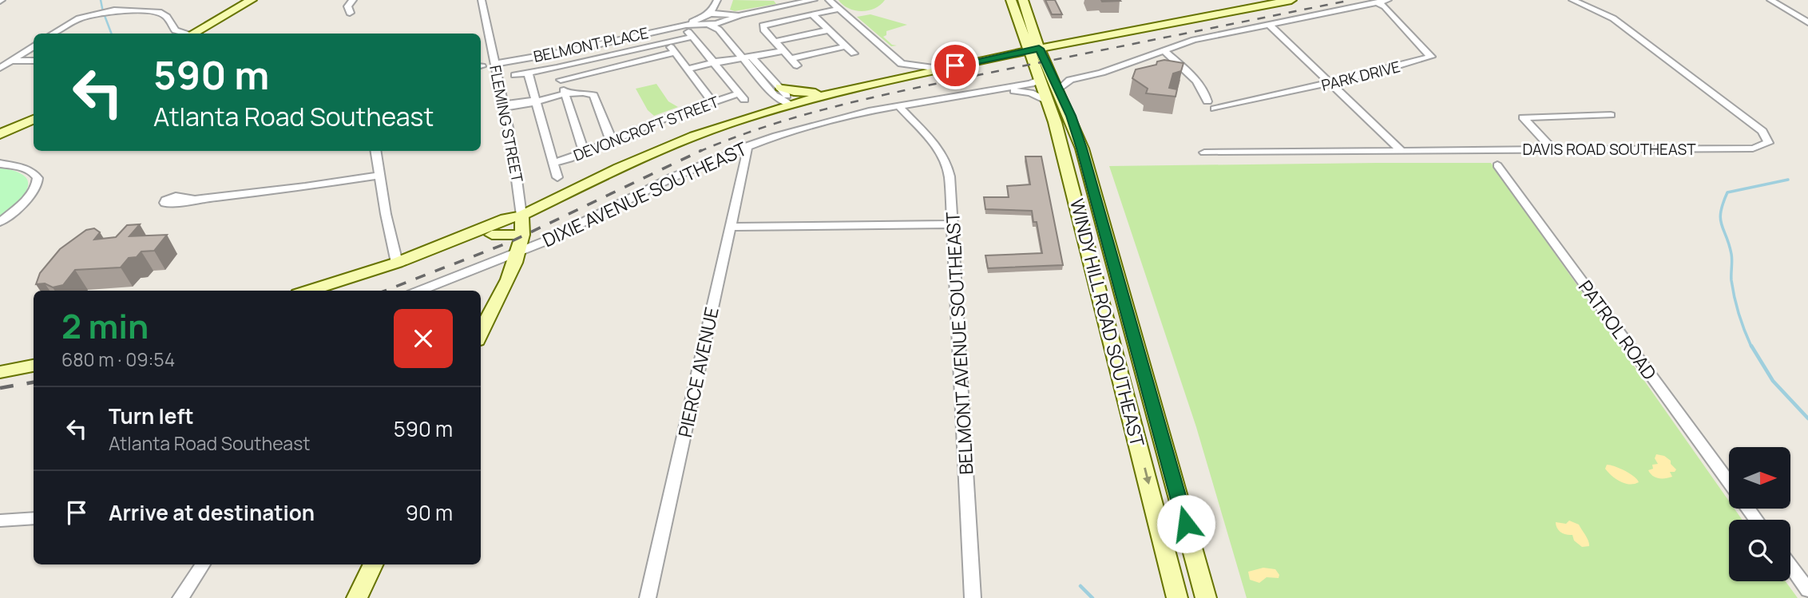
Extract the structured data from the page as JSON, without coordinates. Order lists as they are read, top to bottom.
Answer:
{
  "streets": {
    "main road": ["WINDY HILL ROAD SOUTHEAST"],
    "street": [
      "BELMONT PLACE",
      "PARK DRIVE",
      "FLEMING STREET",
      "DEVONCROFT STREET",
      "DAVIS ROAD SOUTHEAST",
      "DIXIE AVENUE SOUTHEAST",
      "PATROL ROAD",
      "BELMONT AVENUE SOUTHEAST",
      "PIERCE AVENUE"
    ]
  },
  "crossings": [
    ["BELMONT PLACE", "FLEMING STREET"],
    ["DIXIE AVENUE SOUTHEAST", "WINDY HILL ROAD SOUTHEAST"],
    ["DIXIE AVENUE SOUTHEAST", "BELMONT AVENUE SOUTHEAST"],
    ["DIXIE AVENUE SOUTHEAST", "PIERCE AVENUE"]
  ],
  "north": "right",
  "page": {
    "turn": ["590 m", "Atlanta Road Southeast"],
    "heading": ["2 min", "680 m · 09:54"],
    "list": [
      {
        "name": "Turn left",
        "note": "Atlanta Road Southeast",
        "value": "590 m"
      },
      {
        "name": "Arrive at destination",
        "value": "90 m"
      }
    ]
  }
}
